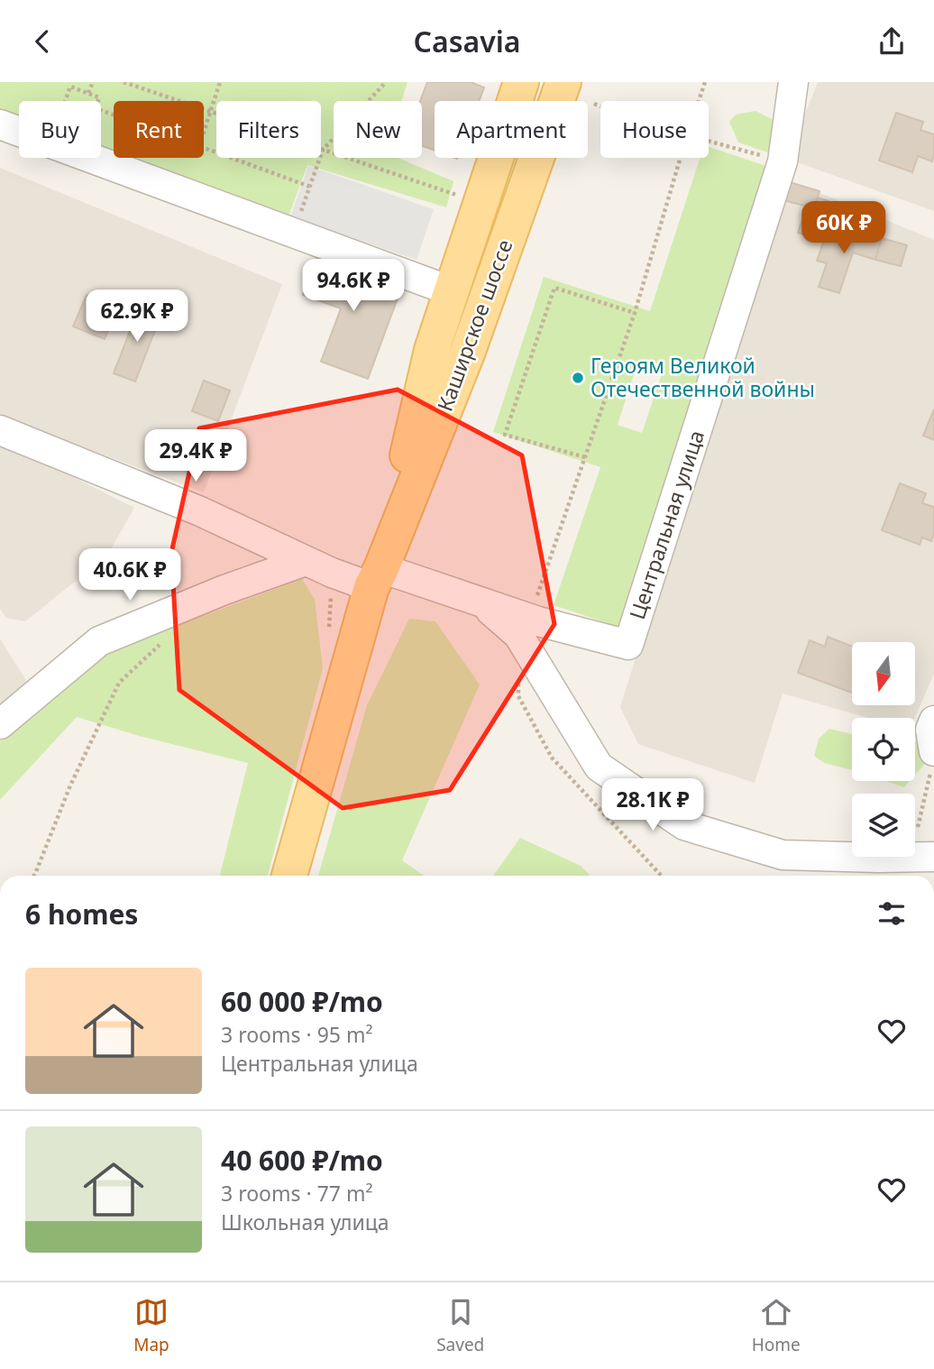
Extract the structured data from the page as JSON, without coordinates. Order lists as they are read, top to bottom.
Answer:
{
  "streets": {
    "main road": ["Каширское шоссе"],
    "street": ["Центральная улица"]
  },
  "crossings": [
    ["Каширское шоссе", "Центральная улица"]
  ],
  "places": ["Героям Великой Отечественной войны"],
  "north": "bottom",
  "page": {
    "header": "Casavia",
    "chip": [
      "Buy",
      "Rent",
      "Filters",
      "New",
      "Apartment",
      "House"
    ],
    "price": [
      "60K ₽",
      "94.6K ₽",
      "62.9K ₽",
      "29.4K ₽",
      "40.6K ₽",
      "28.1K ₽"
    ],
    "heading": "6 homes",
    "list": [
      {
        "name": "60 000 ₽/mo",
        "note": "3 rooms · 95 m² · Центральная улица"
      },
      {
        "name": "40 600 ₽/mo",
        "note": "3 rooms · 77 m² · Школьная улица"
      }
    ],
    "tabs": ["Map", "Saved", "Home"]
  }
}
